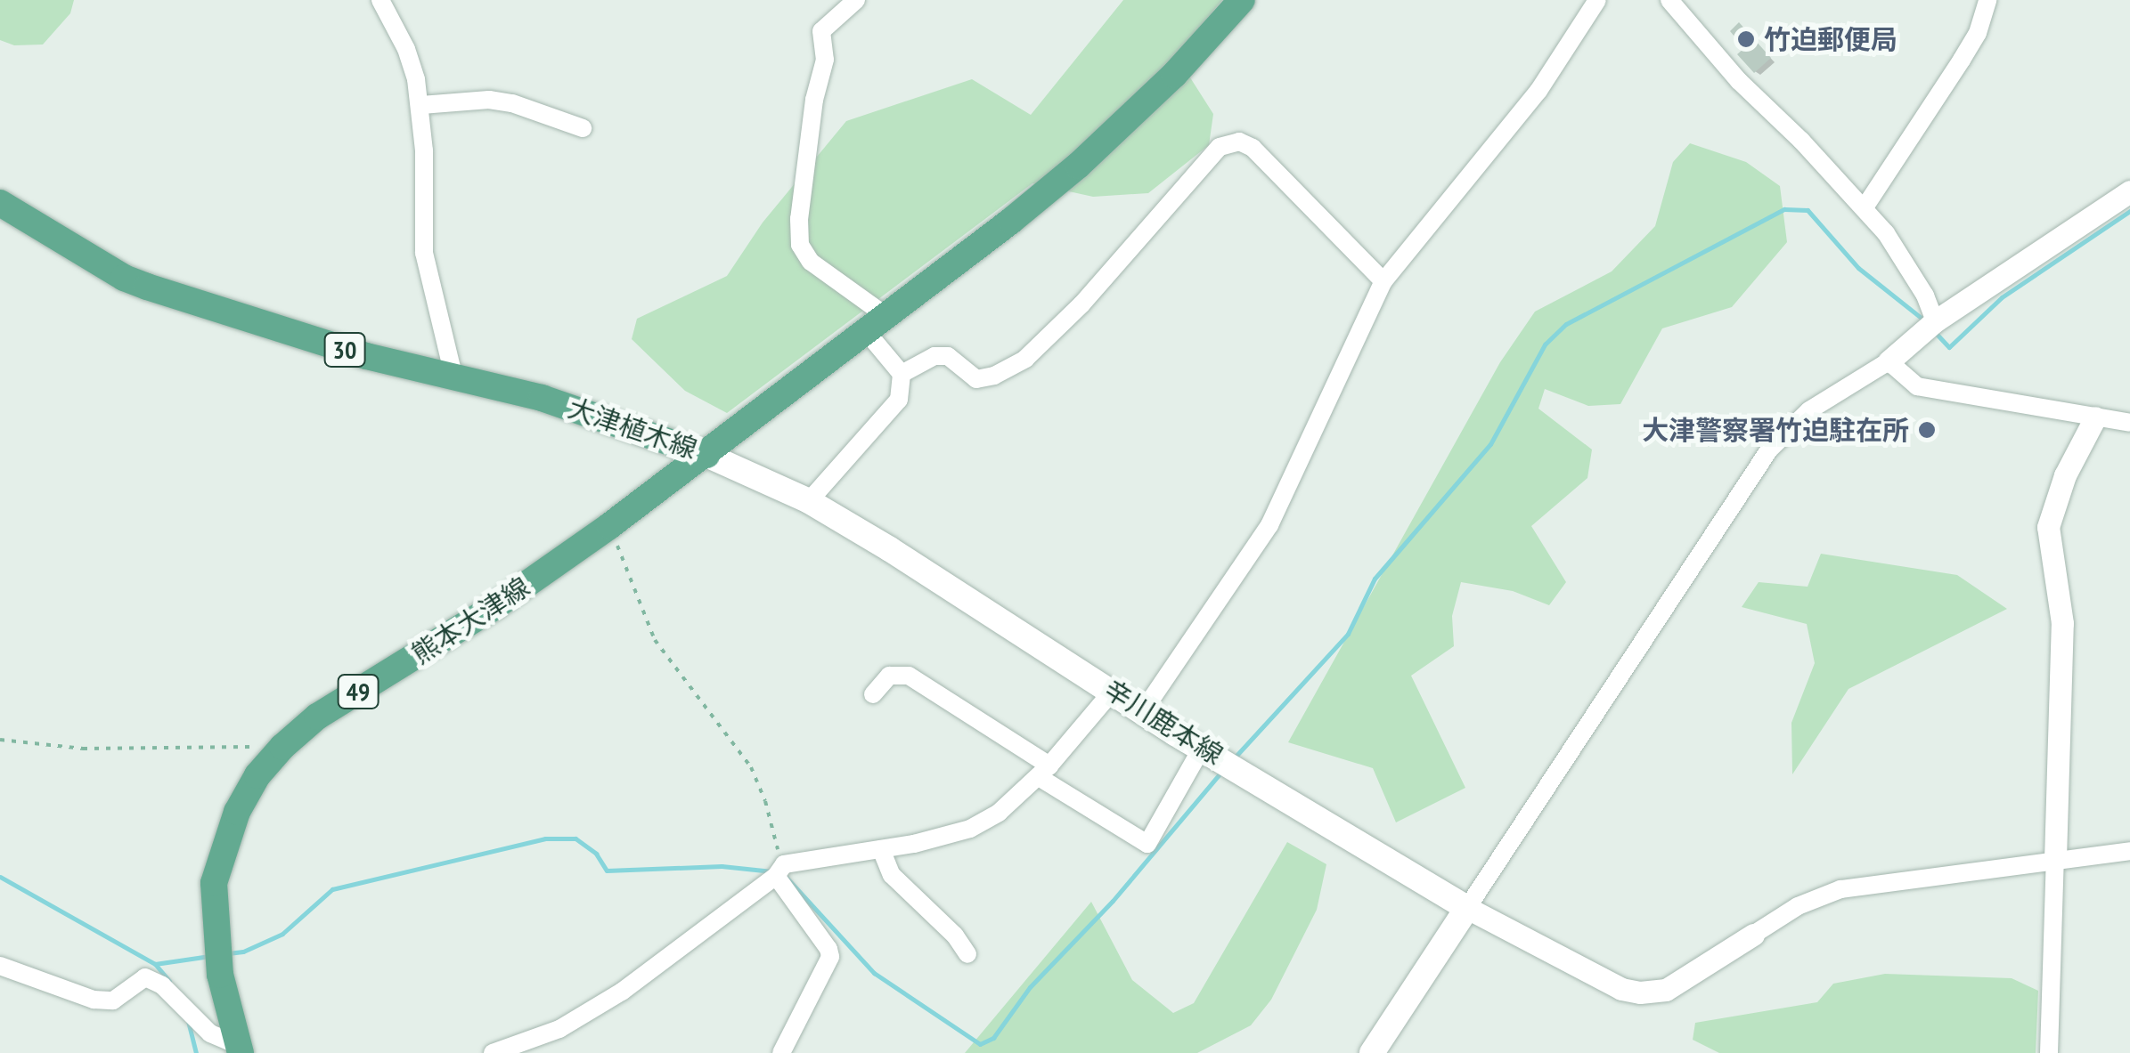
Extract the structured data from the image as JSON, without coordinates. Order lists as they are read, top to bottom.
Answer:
{
  "streets": {
    "main road": [
      "30",
      "大津植木線",
      "熊本大津線",
      "49",
      "辛川鹿本線"
    ]
  },
  "crossings": [
    ["大津植木線", "熊本大津線"],
    ["大津植木線", "辛川鹿本線"],
    ["熊本大津線", "辛川鹿本線"]
  ],
  "places": ["竹迫郵便局", "大津警察署竹迫駐在所"]
}
